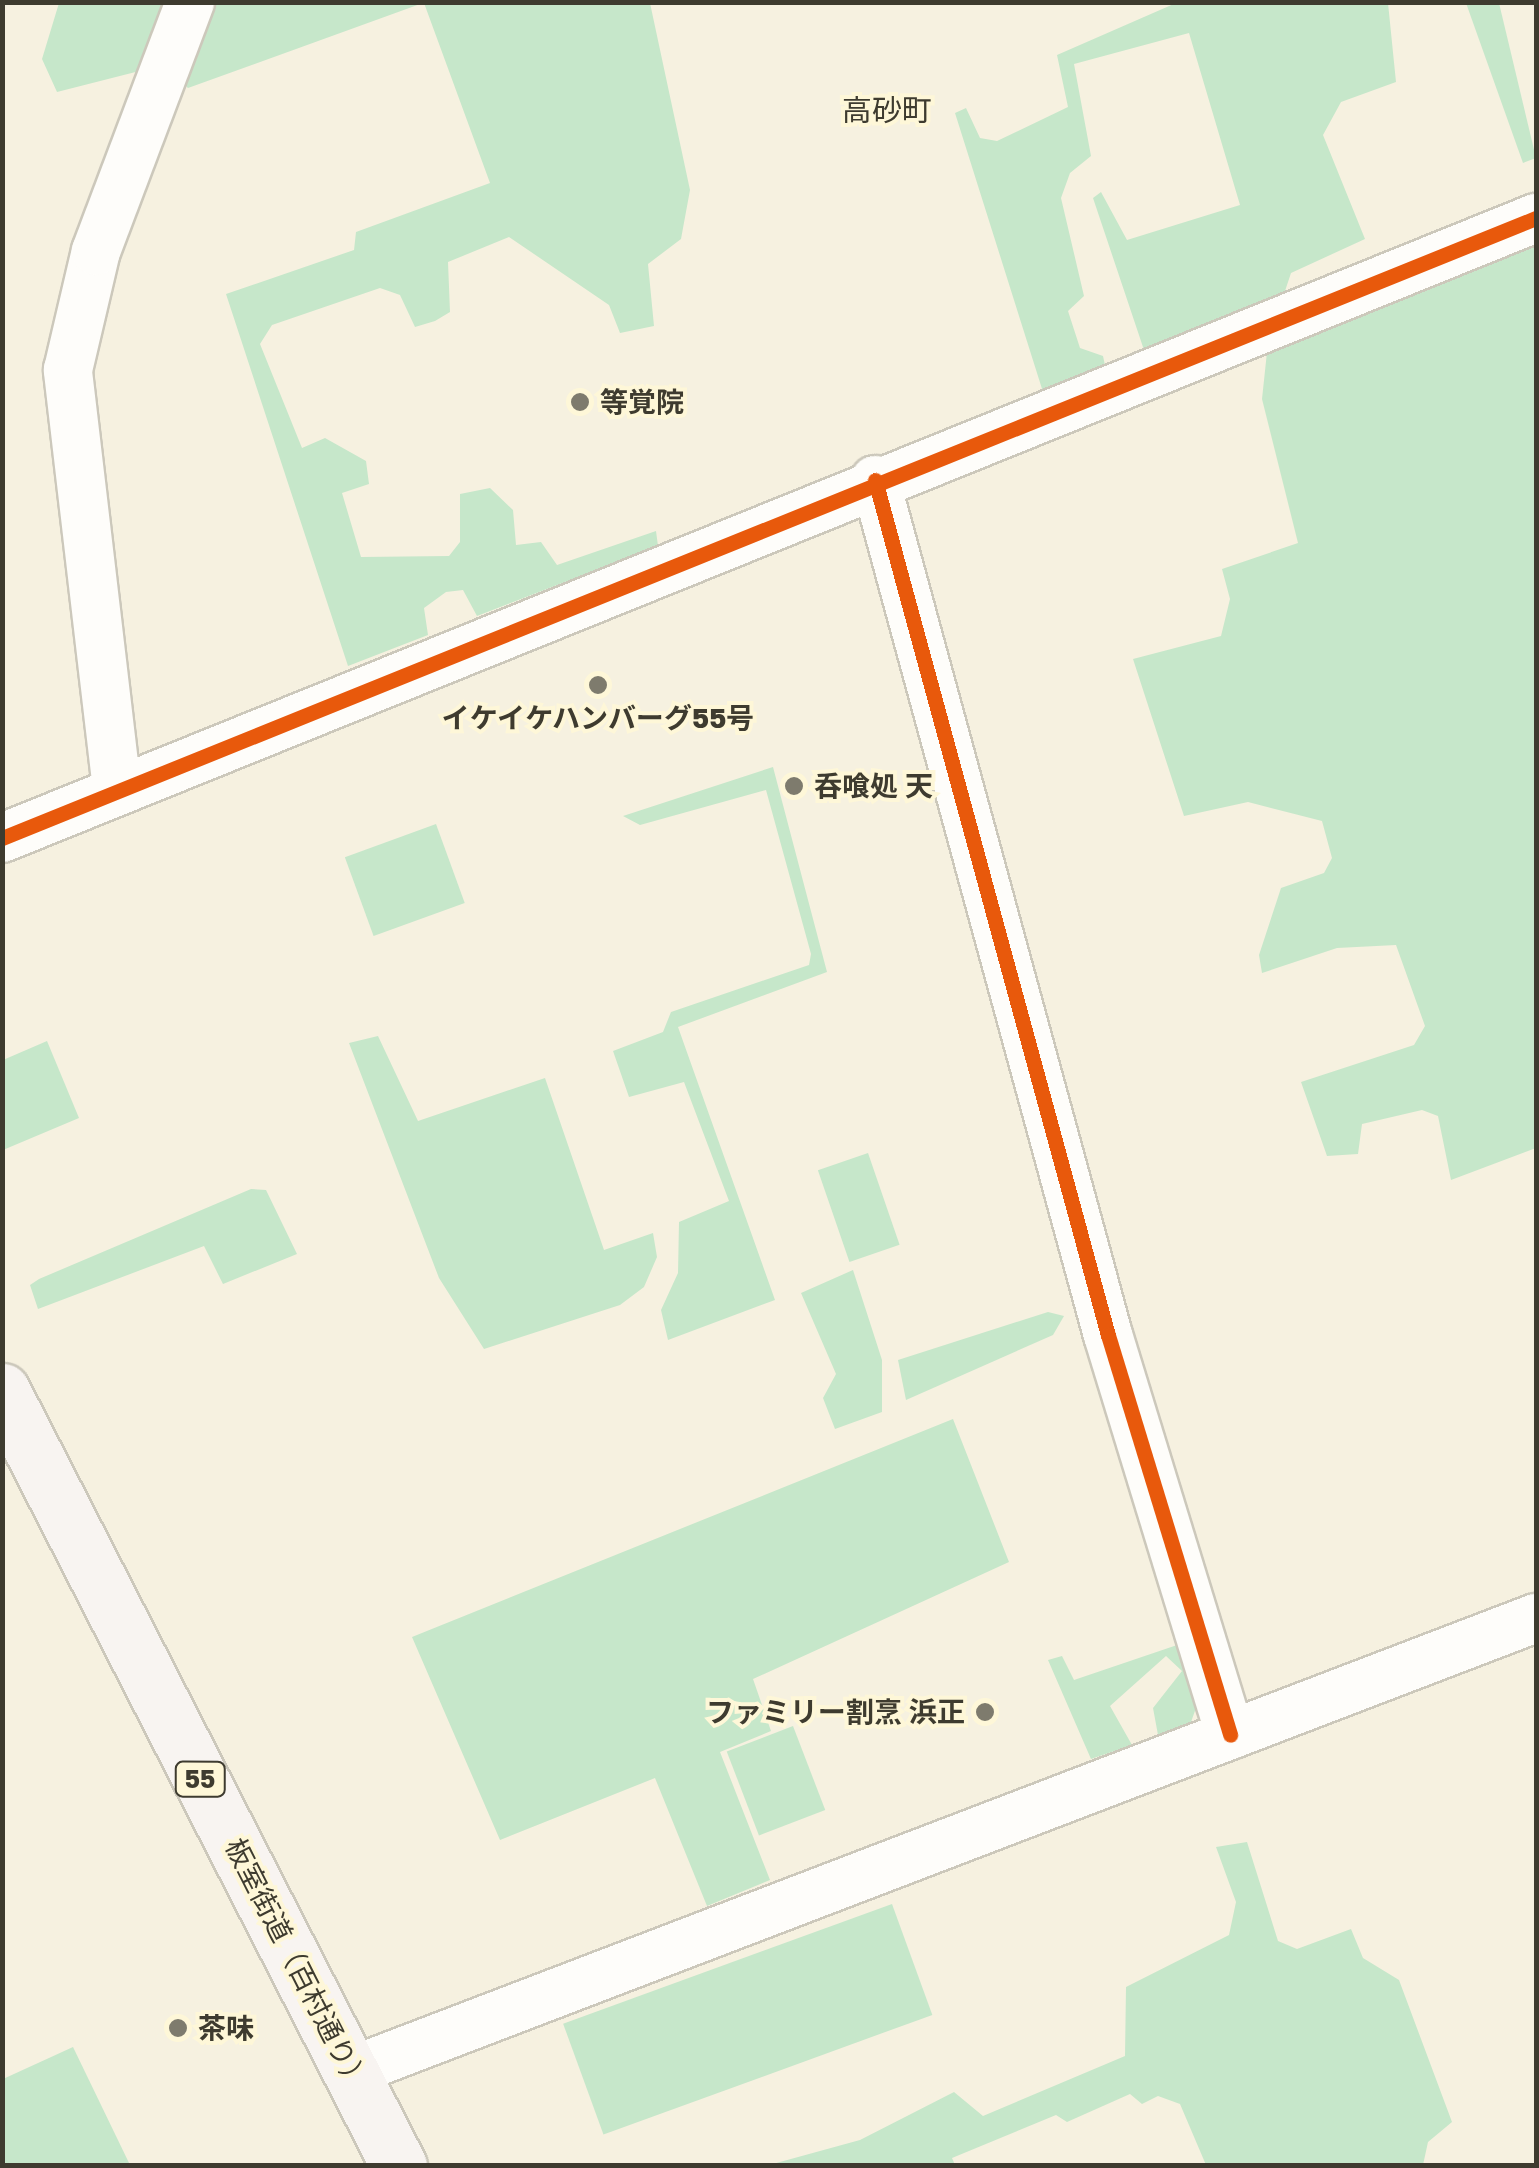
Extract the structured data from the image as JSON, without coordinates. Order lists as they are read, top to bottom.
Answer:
{
  "streets": {
    "main road": ["55", "板室街道（百村通り）"]
  },
  "districts": ["高砂町"],
  "places": [
    "等覚院",
    "イケイケハンバーグ55号",
    "呑喰処 天",
    "ファミリー割烹 浜正",
    "茶味"
  ]
}
